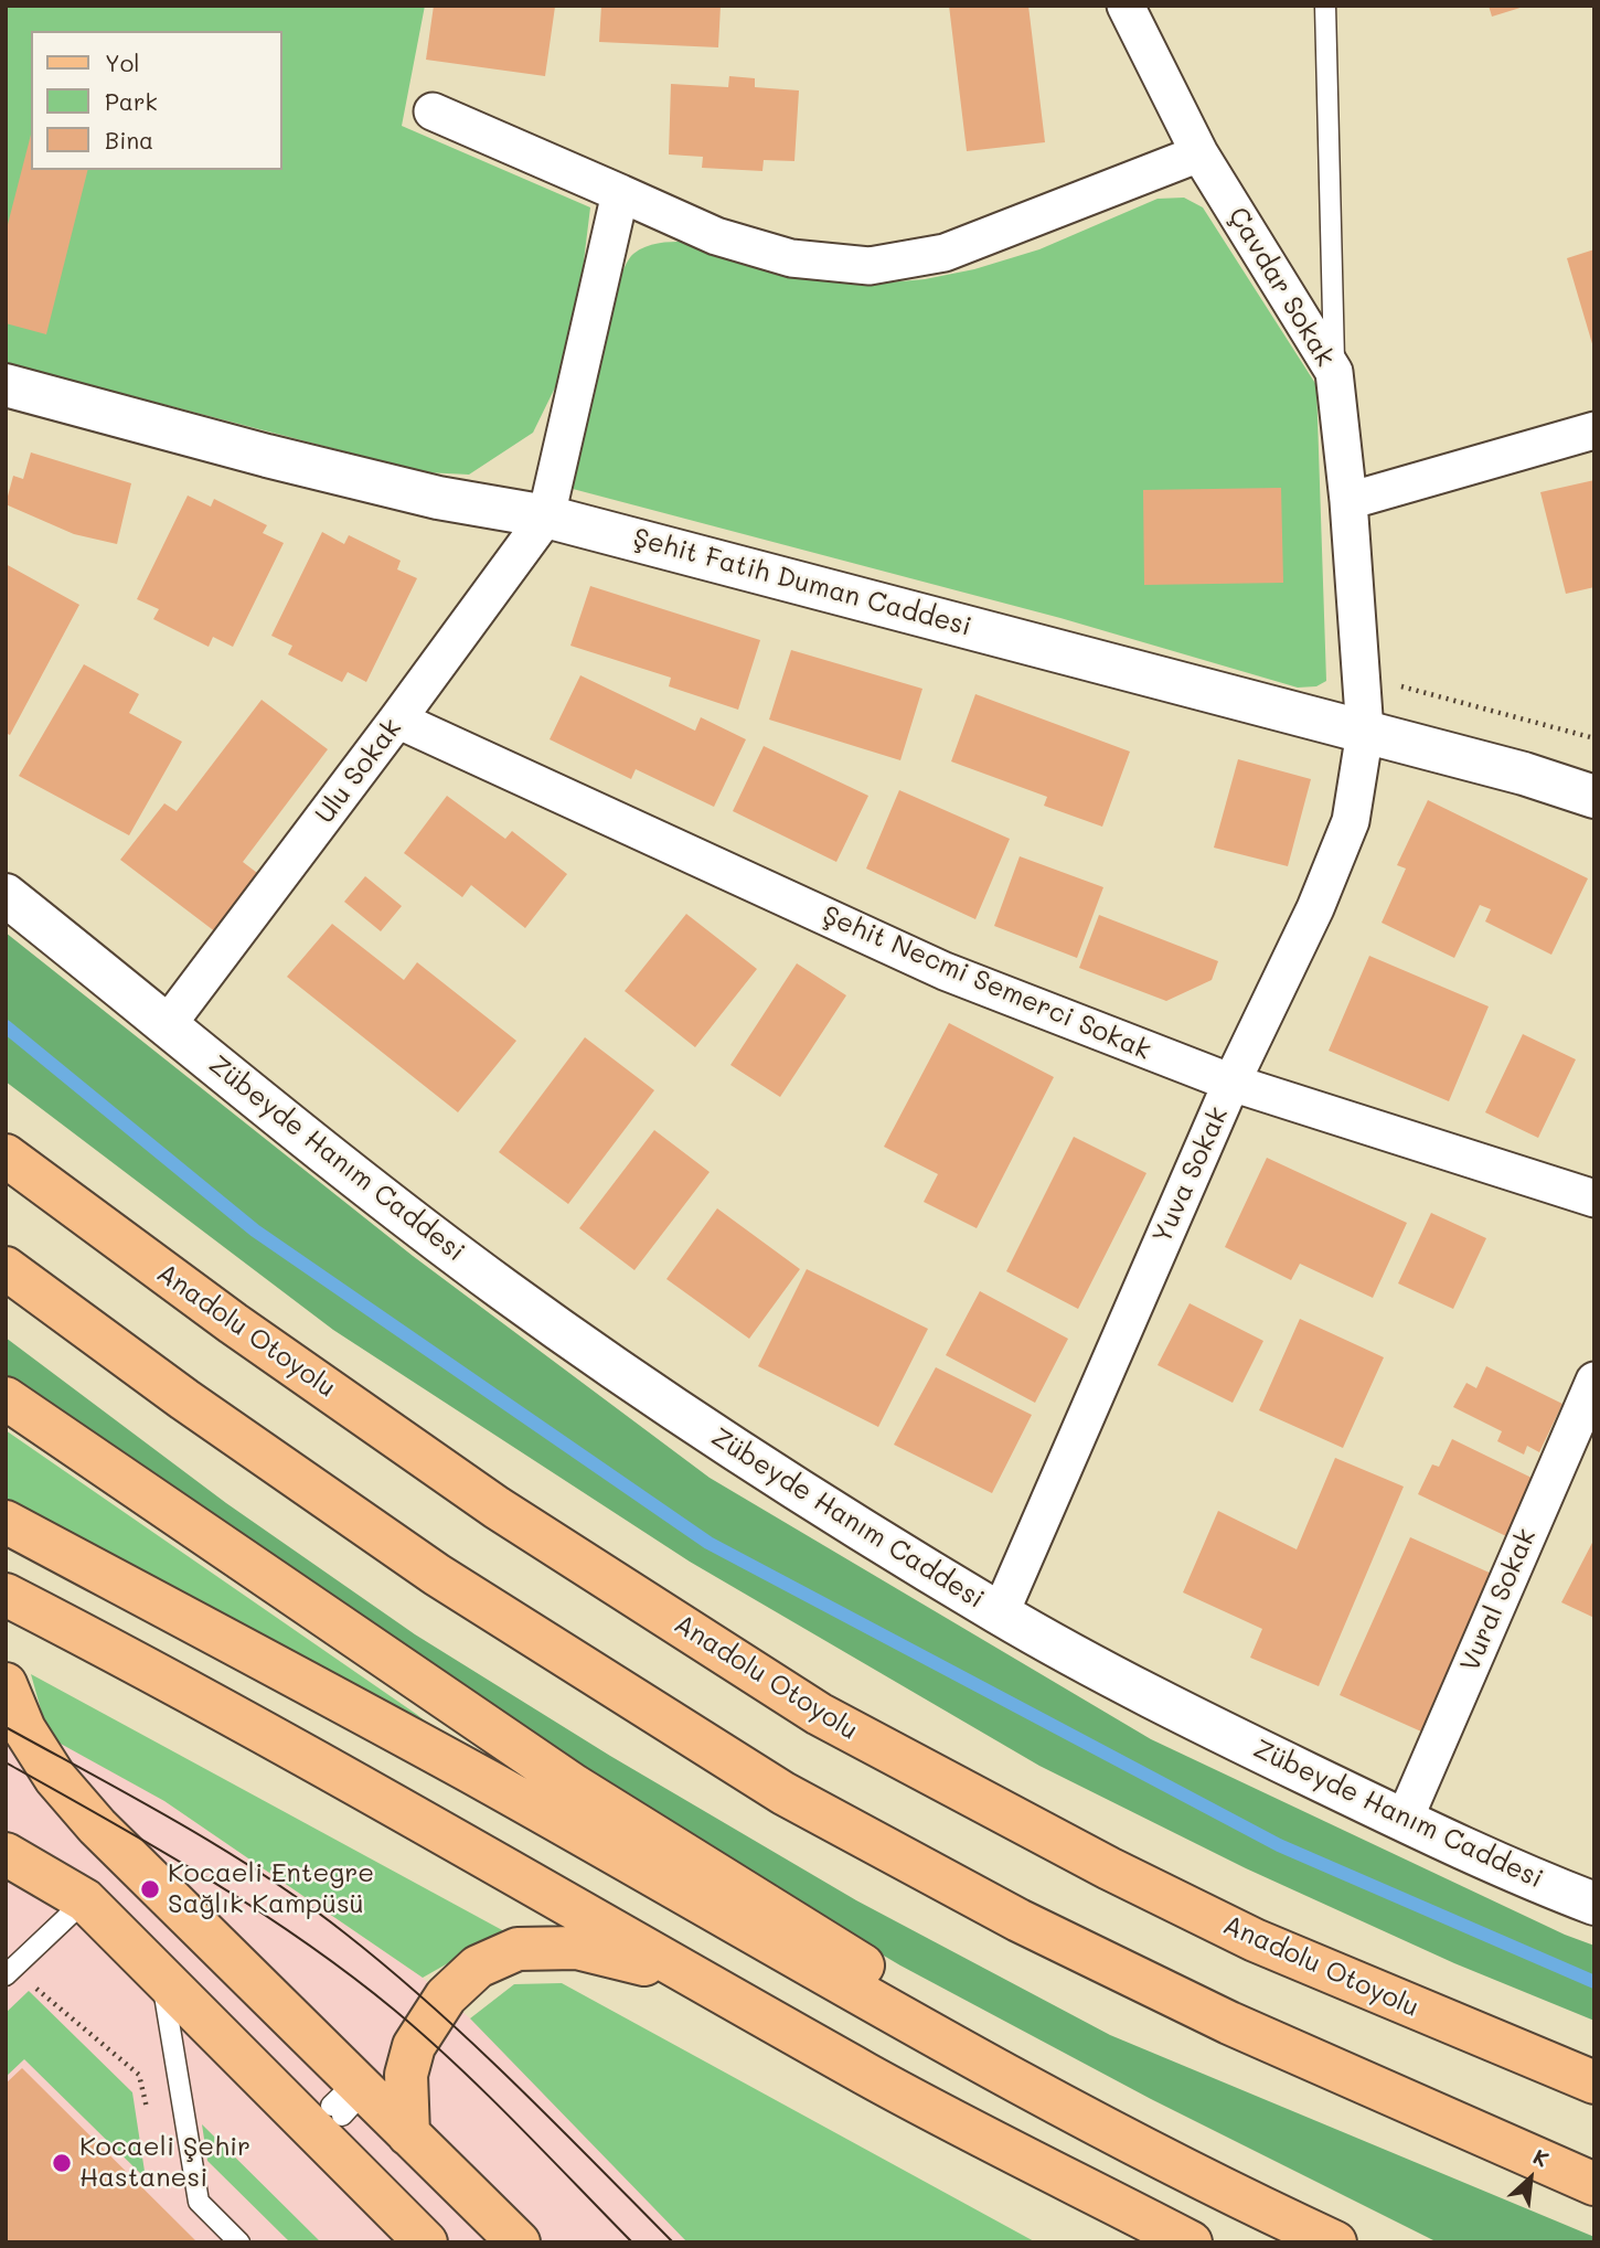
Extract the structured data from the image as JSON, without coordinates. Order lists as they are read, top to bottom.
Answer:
{
  "streets": {
    "main road": ["Anadolu Otoyolu"],
    "street": [
      "Çavdar Sokak",
      "Şehit Fatih Duman Caddesi",
      "Ulu Sokak",
      "Şehit Necmi Semerci Sokak",
      "Zübeyde Hanım Caddesi",
      "Yuva Sokak",
      "Vural Sokak"
    ]
  },
  "crossings": [
    ["Çavdar Sokak", "Şehit Fatih Duman Caddesi"],
    ["Çavdar Sokak", "Yuva Sokak"],
    ["Şehit Fatih Duman Caddesi", "Ulu Sokak"],
    ["Şehit Fatih Duman Caddesi", "Yuva Sokak"],
    ["Ulu Sokak", "Şehit Necmi Semerci Sokak"],
    ["Ulu Sokak", "Zübeyde Hanım Caddesi"],
    ["Şehit Necmi Semerci Sokak", "Yuva Sokak"],
    ["Zübeyde Hanım Caddesi", "Yuva Sokak"],
    ["Zübeyde Hanım Caddesi", "Vural Sokak"]
  ],
  "places": ["Kocaeli Entegre Sağlık Kampüsü", "Kocaeli Şehir Hastanesi"],
  "legend": ["Yol", "Park", "Bina"],
  "north": "top right"
}
